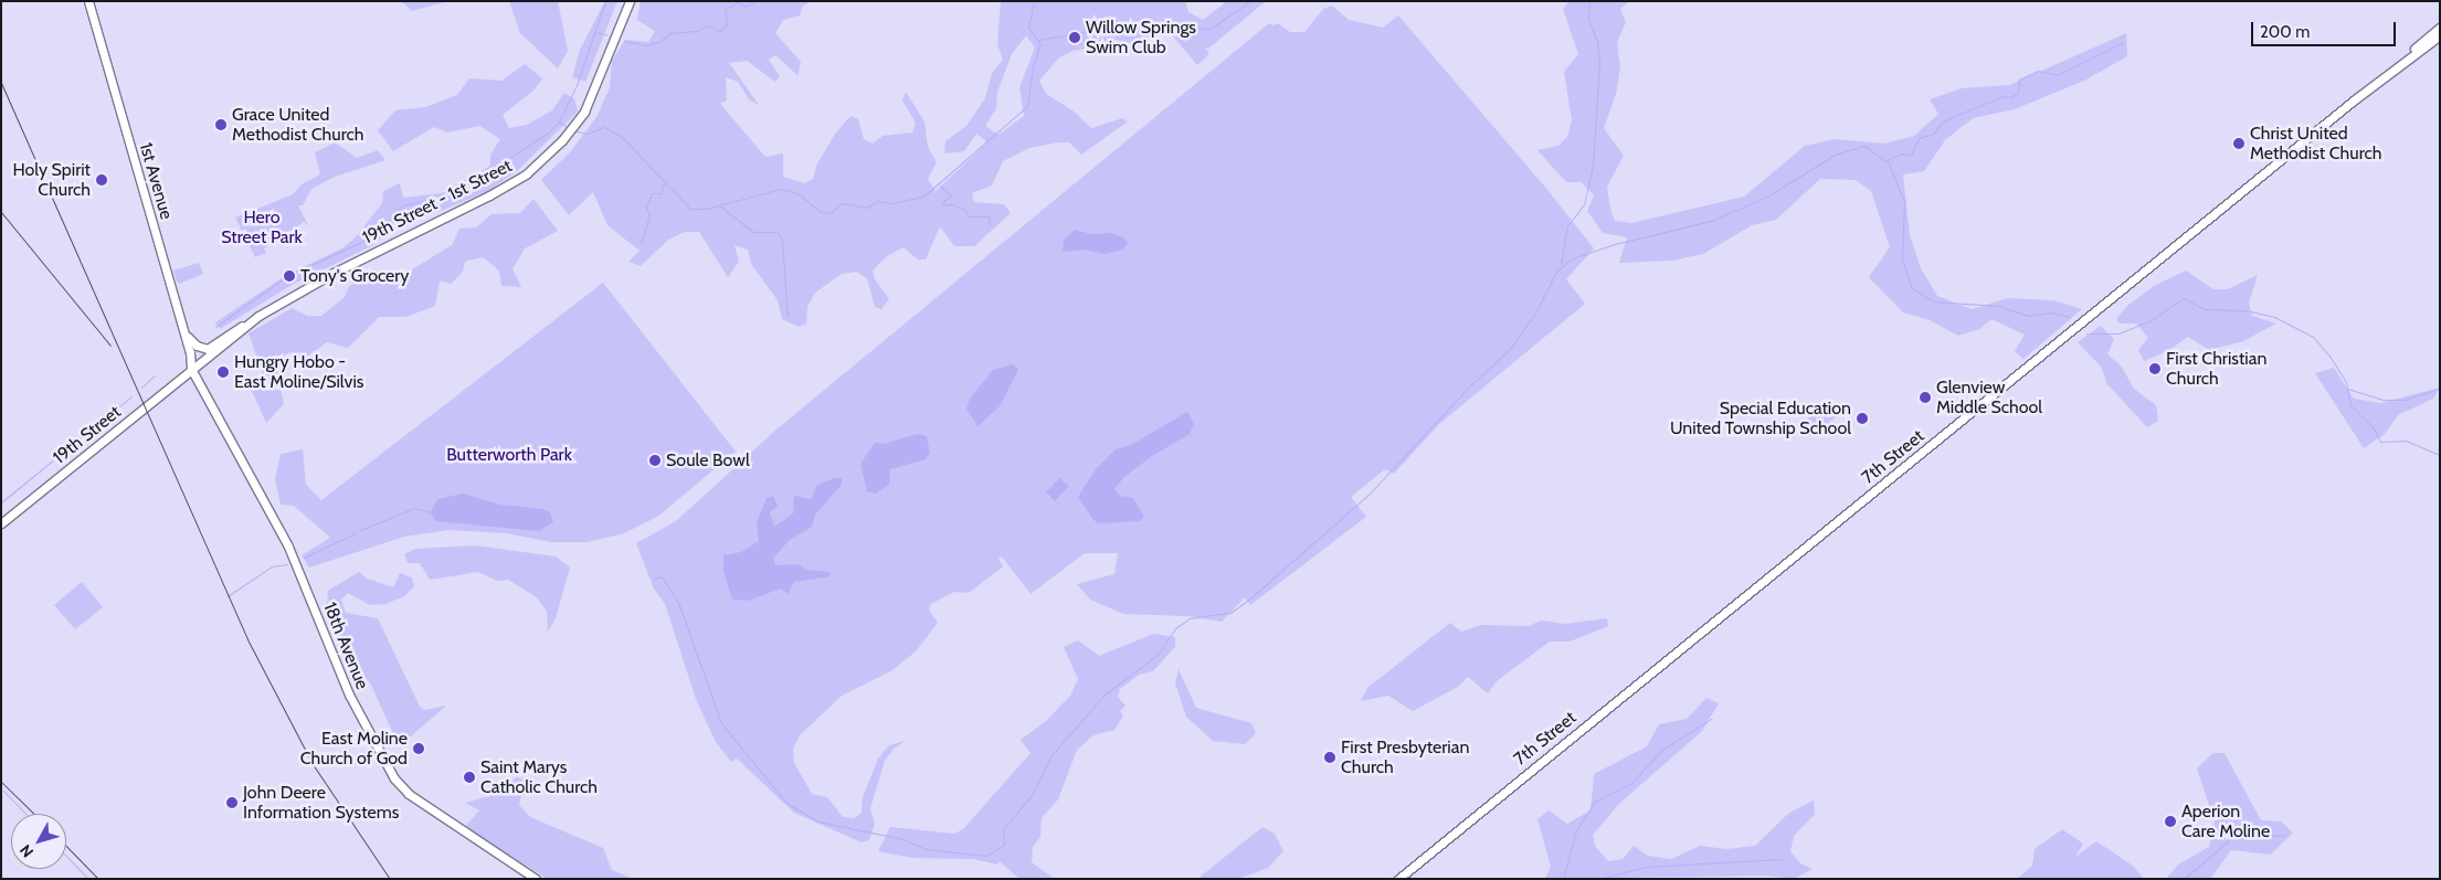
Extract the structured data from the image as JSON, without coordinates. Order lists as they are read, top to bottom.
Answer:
{
  "streets": {
    "main road": [
      "1st Avenue",
      "19th Street - 1st Street",
      "19th Street",
      "7th Street",
      "18th Avenue"
    ]
  },
  "crossings": [
    ["1st Avenue", "19th Street - 1st Street"],
    ["1st Avenue", "19th Street"],
    ["1st Avenue", "18th Avenue"],
    ["19th Street - 1st Street", "19th Street"],
    ["19th Street - 1st Street", "18th Avenue"],
    ["19th Street", "18th Avenue"]
  ],
  "parks": ["Hero Street Park", "Butterworth Park"],
  "places": [
    "Willow Springs Swim Club",
    "Grace United Methodist Church",
    "Christ United Methodist Church",
    "Holy Spirit Church",
    "Tony's Grocery",
    "First Christian Church",
    "Hungry Hobo - East Moline/Silvis",
    "Glenview Middle School",
    "Special Education United Township School",
    "Soule Bowl",
    "East Moline Church of God",
    "First Presbyterian Church",
    "Saint Marys Catholic Church",
    "John Deere Information Systems",
    "Aperion Care Moline"
  ],
  "scale_bar": "200 m",
  "north": "bottom left"
}
